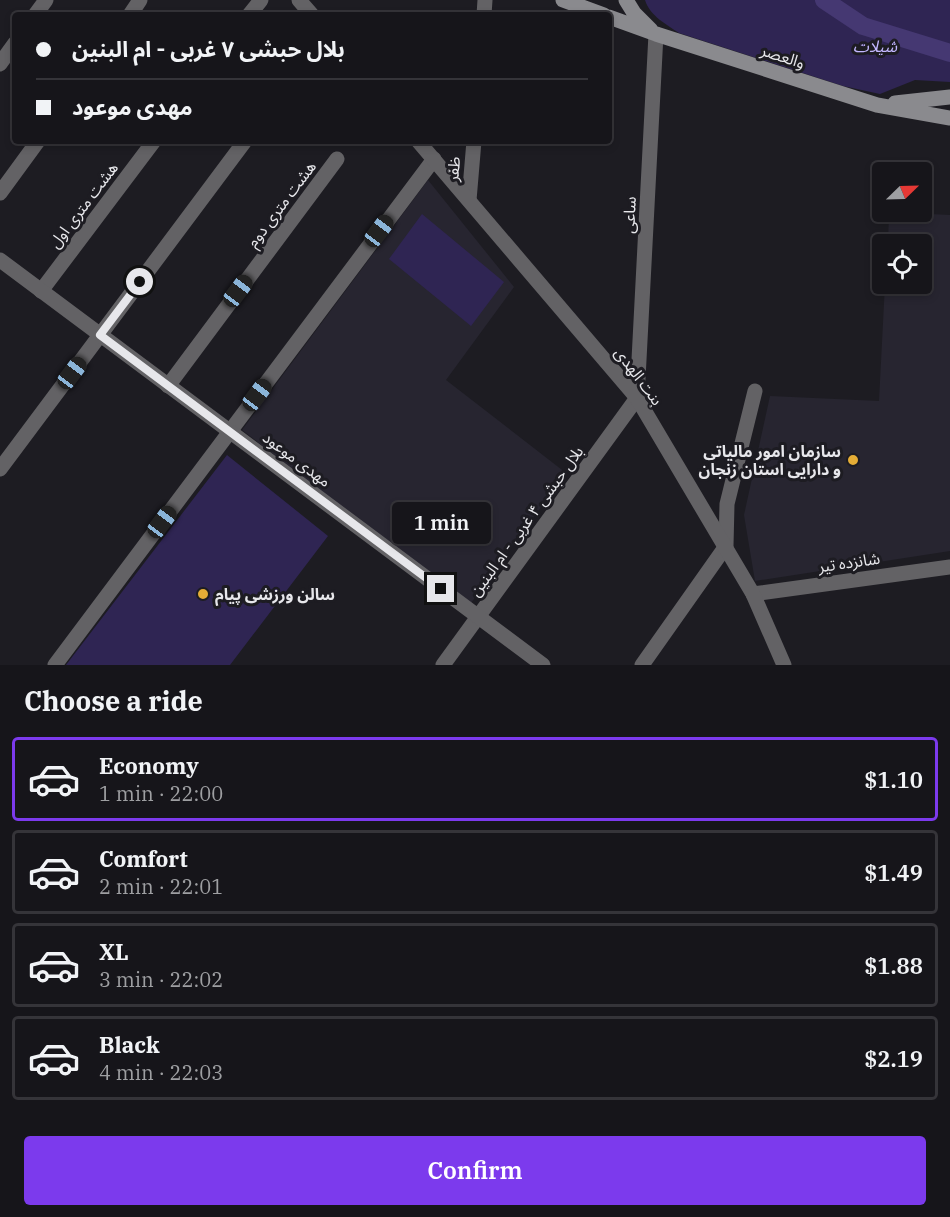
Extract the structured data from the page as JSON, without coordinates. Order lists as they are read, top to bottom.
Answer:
{
  "streets": {
    "main road": ["والعصر"],
    "street": [
      "ظفر",
      "هشت متری دوم",
      "هشت متری اول",
      "ساعی",
      "بنت الهدی",
      "مهدی موعود",
      "بلال حبشی ۴ غربی - ام البنین",
      "شانزده تیر"
    ]
  },
  "crossings": [
    ["والعصر", "ساعی"],
    ["ظفر", "بنت الهدی"],
    ["هشت متری دوم", "مهدی موعود"],
    ["هشت متری اول", "مهدی موعود"],
    ["ساعی", "بنت الهدی"],
    ["ساعی", "بلال حبشی ۴ غربی - ام البنین"],
    ["بنت الهدی", "بلال حبشی ۴ غربی - ام البنین"],
    ["بنت الهدی", "شانزده تیر"],
    ["مهدی موعود", "بلال حبشی ۴ غربی - ام البنین"]
  ],
  "parks": ["شیلات"],
  "places": ["سازمان امور مالیاتی و دارایی استان زنجان", "سالن ورزشی پیام"],
  "north": "top right",
  "page": {
    "banner": ["بلال حبشی ۷ غربی - ام البنین", "مهدی موعود"],
    "bubble": "1 min",
    "heading": "Choose a ride",
    "list": [
      {
        "name": "Economy",
        "note": "1 min · 22:00",
        "value": "$1.10"
      },
      {
        "name": "Comfort",
        "note": "2 min · 22:01",
        "value": "$1.49"
      },
      {
        "name": "XL",
        "note": "3 min · 22:02",
        "value": "$1.88"
      },
      {
        "name": "Black",
        "note": "4 min · 22:03",
        "value": "$2.19"
      }
    ],
    "buttons": "Confirm"
  }
}
